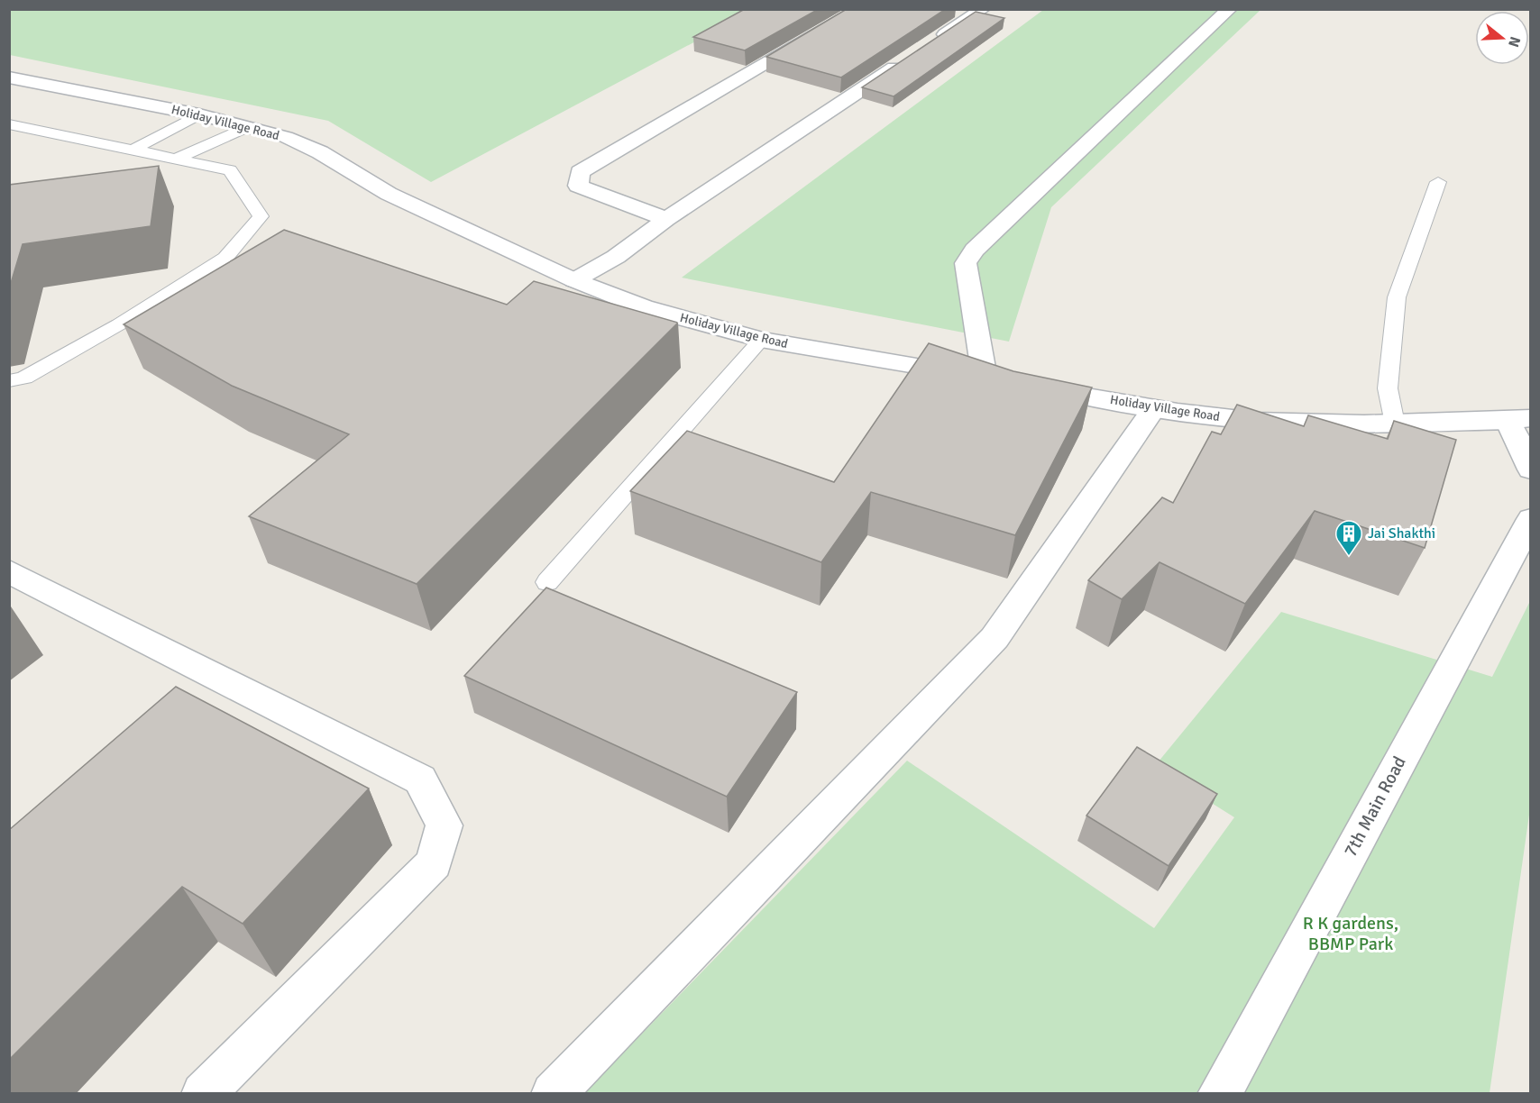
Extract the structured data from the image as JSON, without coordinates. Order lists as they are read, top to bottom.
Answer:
{
  "streets": {
    "street": ["Holiday Village Road", "7th Main Road"]
  },
  "parks": ["R K gardens, BBMP Park"],
  "places": {
    "building": ["Jai Shakthi"]
  },
  "north": "right"
}
